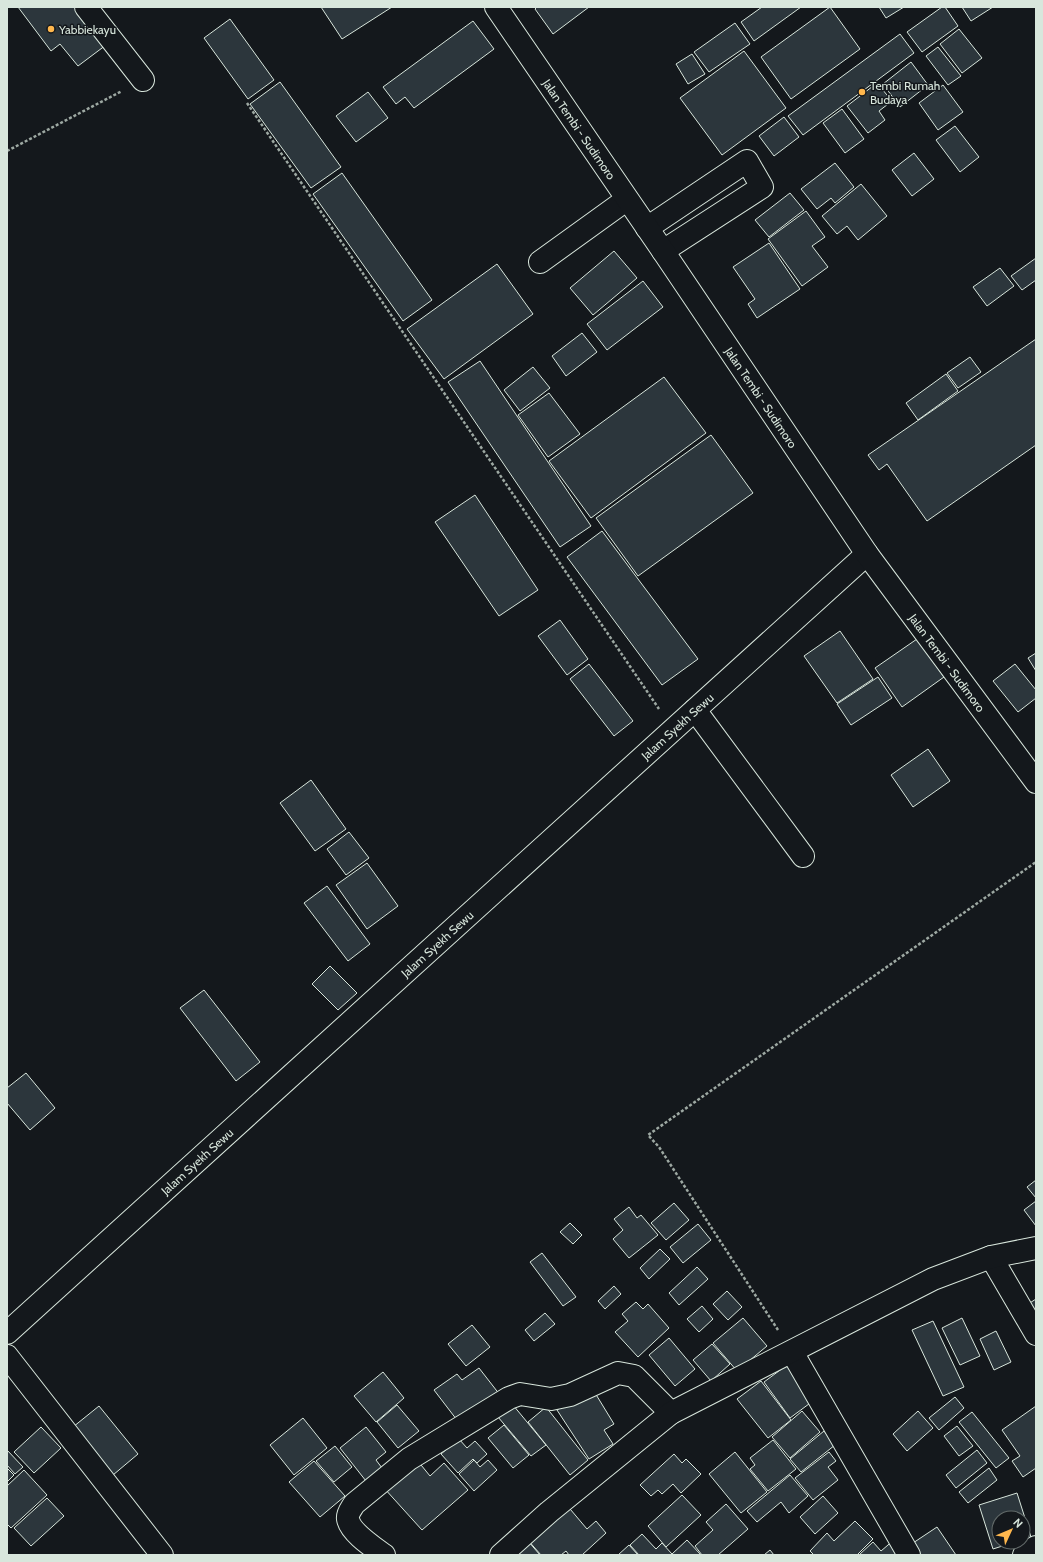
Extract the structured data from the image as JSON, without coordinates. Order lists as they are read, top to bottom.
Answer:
{
  "streets": {
    "street": ["Jalan Tembi - Sudimoro", "Jalam Syekh Sewu"]
  },
  "crossings": [
    ["Jalan Tembi - Sudimoro", "Jalam Syekh Sewu"]
  ],
  "places": ["Yabbiekayu", "Tembi Rumah Budaya"],
  "north": "top right"
}
